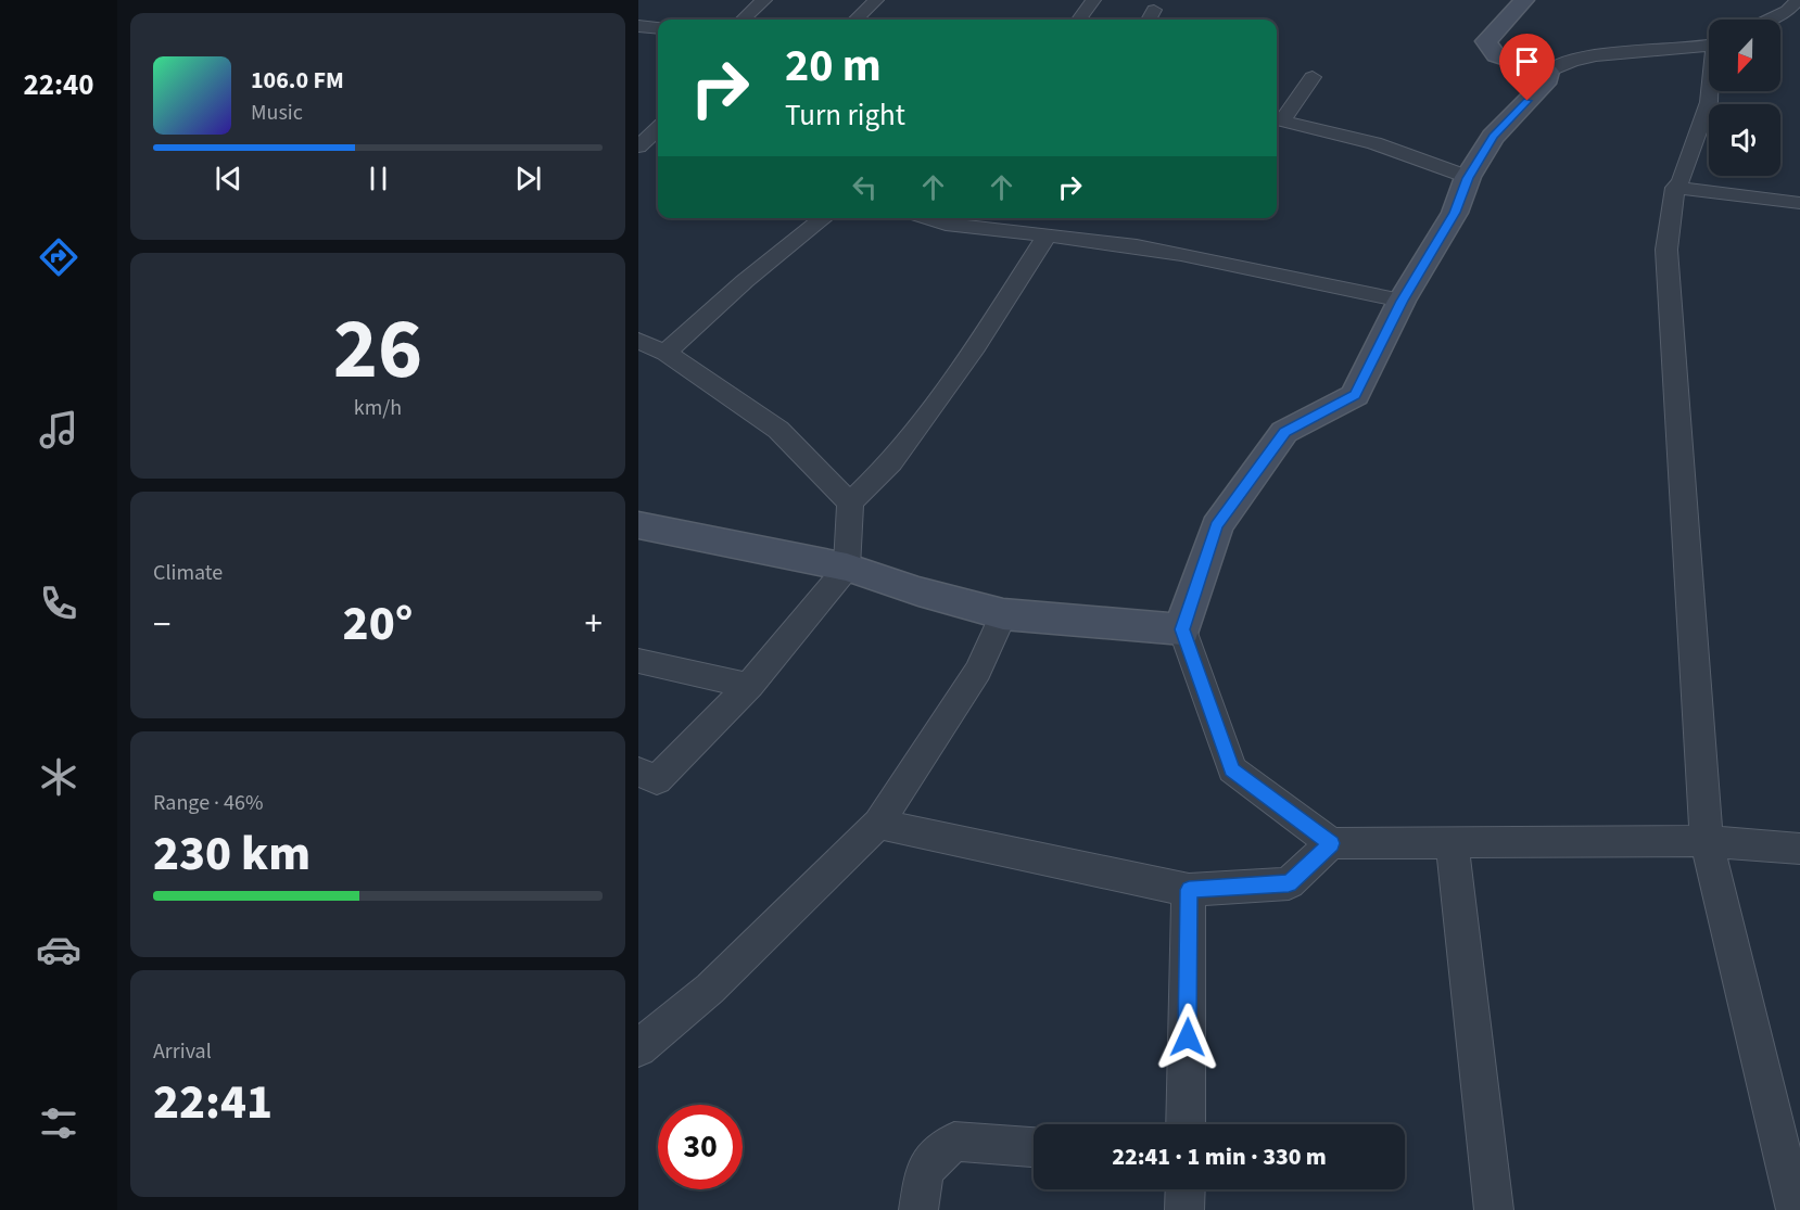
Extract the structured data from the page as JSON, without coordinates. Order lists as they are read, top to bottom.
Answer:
{
  "north": "bottom",
  "page": {
    "tabs": "22:40",
    "turn": ["20 m", "Turn right"],
    "song": ["106.0 FM", "Music"],
    "tile": [
      ["26", "km/h"],
      "Climate",
      ["Range · 46%", "230 km"],
      ["Arrival", "22:41"]
    ],
    "heat": ["−", "20°", "+"],
    "limit": "30",
    "trip": "22:41 · 1 min · 330 m"
  }
}
